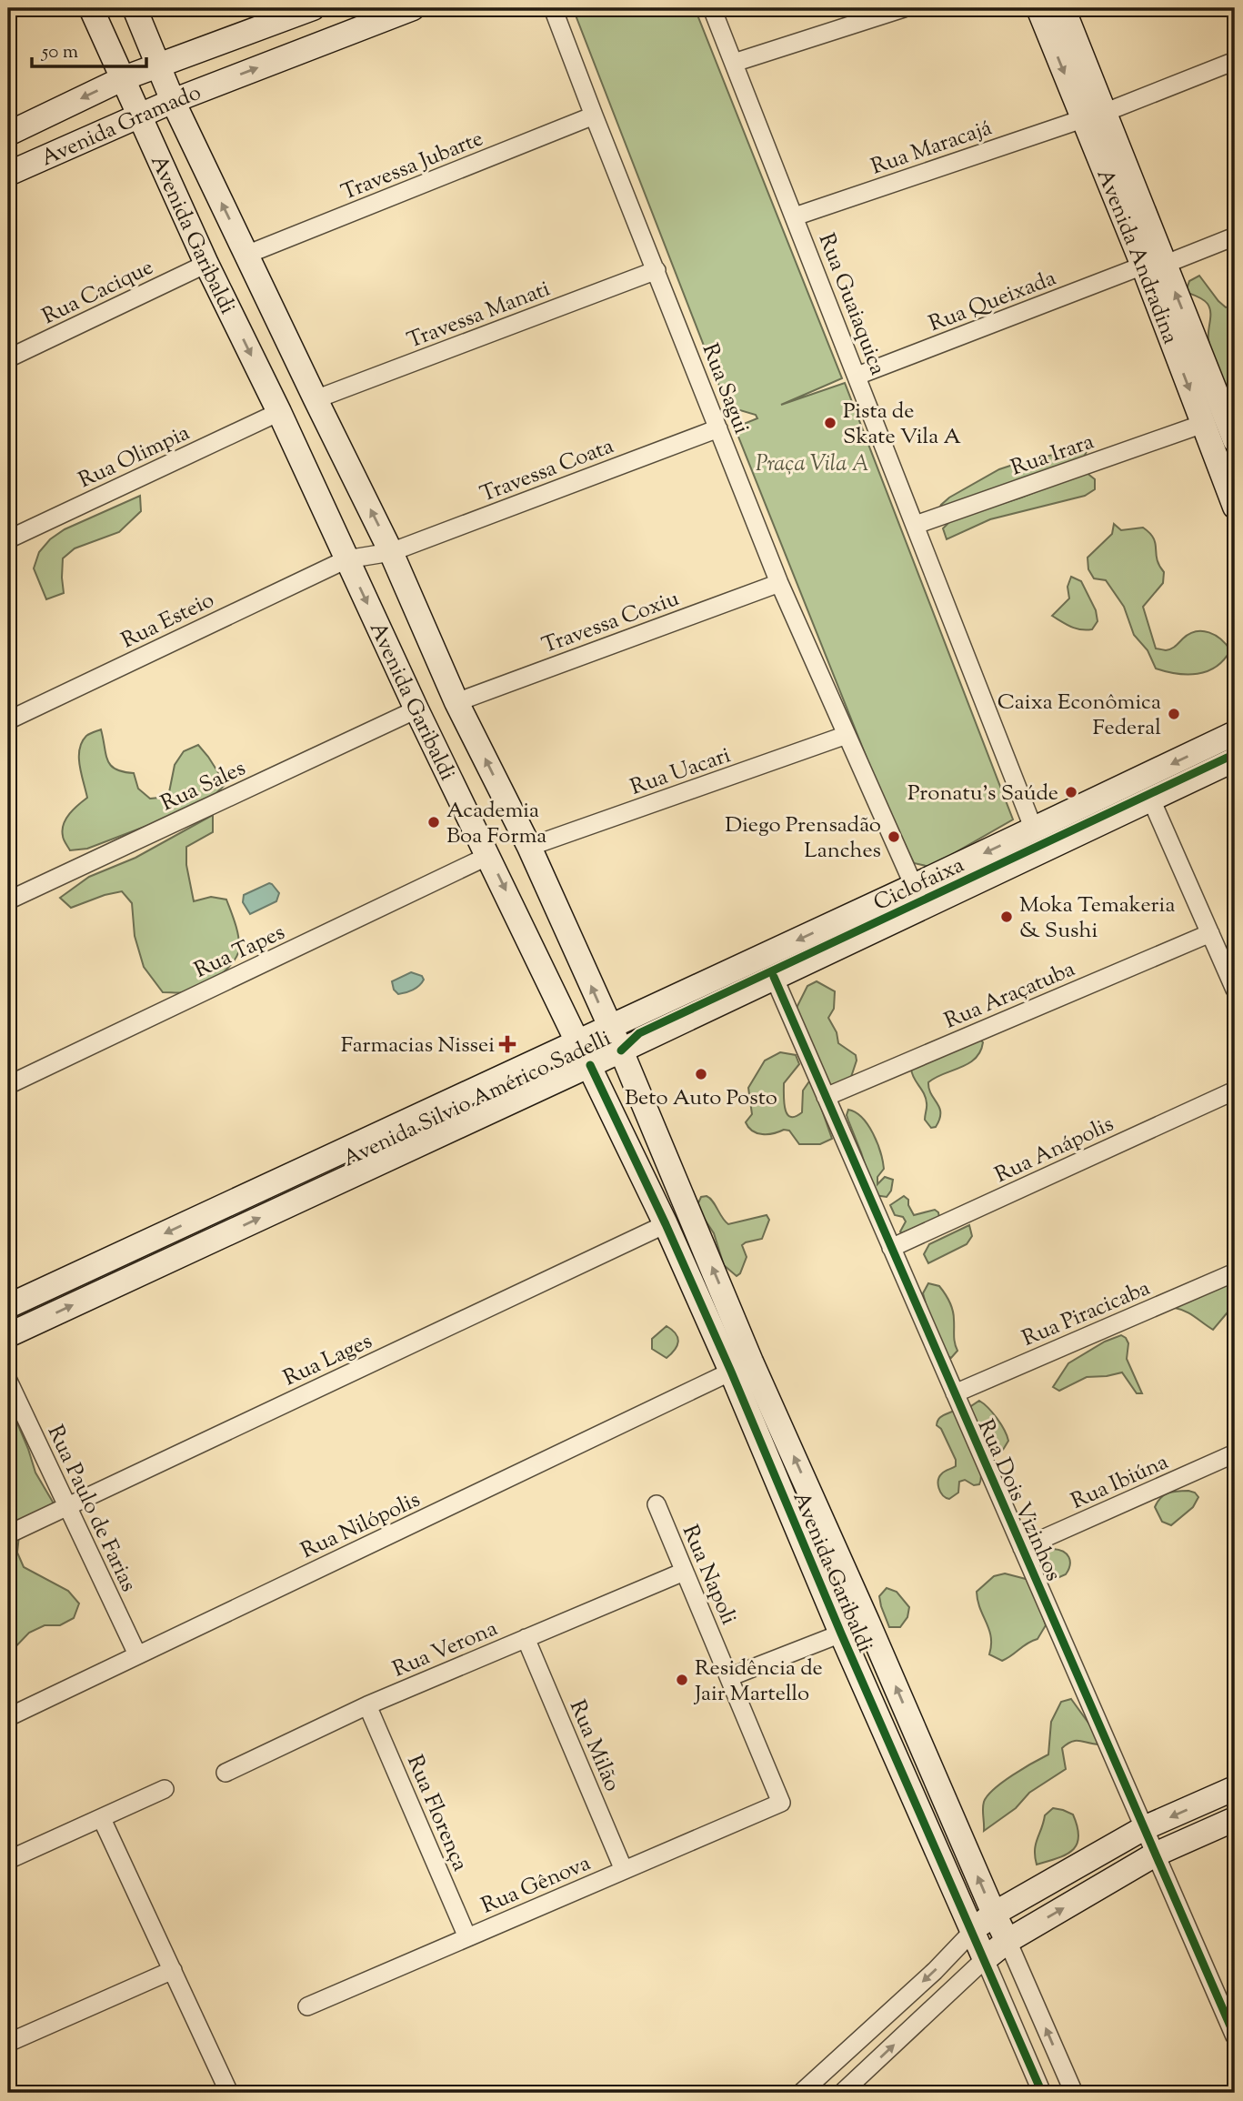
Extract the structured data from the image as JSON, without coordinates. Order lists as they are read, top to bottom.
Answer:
{
  "streets": {
    "main road": [
      "Avenida Gramado",
      "Avenida Garibaldi",
      "Avenida Andradina",
      "Avenida Silvio Américo Sadelli"
    ],
    "street": [
      "Rua Maracajá",
      "Travessa Jubarte",
      "Rua Cacique",
      "Rua Queixada",
      "Rua Guaiaquica",
      "Travessa Manati",
      "Rua Sagui",
      "Rua Irara",
      "Rua Olimpia",
      "Travessa Coata",
      "Rua Esteio",
      "Travessa Coxiu",
      "Rua Uacari",
      "Rua Sales",
      "Rua Tapes",
      "Rua Araçatuba",
      "Rua Anápolis",
      "Rua Piracicaba",
      "Rua Lages",
      "Rua Ibiúna",
      "Rua Dois Vizinhos",
      "Rua Paulo de Farias",
      "Rua Nilópolis",
      "Rua Napoli",
      "Rua Verona",
      "Rua Milão",
      "Rua Florença",
      "Rua Gênova"
    ],
    "cycle path": ["Ciclofaixa"]
  },
  "crossings": [
    ["Avenida Gramado", "Avenida Garibaldi"],
    ["Rua Maracajá", "Avenida Andradina"],
    ["Rua Maracajá", "Rua Guaiaquica"],
    ["Travessa Jubarte", "Avenida Garibaldi"],
    ["Travessa Jubarte", "Rua Sagui"],
    ["Avenida Garibaldi", "Rua Cacique"],
    ["Avenida Garibaldi", "Travessa Manati"],
    ["Avenida Garibaldi", "Rua Olimpia"],
    ["Avenida Garibaldi", "Travessa Coata"],
    ["Avenida Garibaldi", "Rua Esteio"],
    ["Avenida Garibaldi", "Travessa Coxiu"],
    ["Avenida Garibaldi", "Rua Uacari"],
    ["Avenida Garibaldi", "Rua Sales"],
    ["Avenida Garibaldi", "Rua Tapes"],
    ["Avenida Garibaldi", "Avenida Silvio Américo Sadelli"],
    ["Avenida Garibaldi", "Rua Lages"],
    ["Avenida Garibaldi", "Rua Nilópolis"],
    ["Avenida Andradina", "Rua Queixada"],
    ["Avenida Andradina", "Rua Irara"],
    ["Rua Queixada", "Rua Guaiaquica"],
    ["Rua Guaiaquica", "Rua Irara"],
    ["Rua Guaiaquica", "Avenida Silvio Américo Sadelli"],
    ["Travessa Manati", "Rua Sagui"],
    ["Rua Sagui", "Travessa Coata"],
    ["Rua Sagui", "Travessa Coxiu"],
    ["Rua Sagui", "Rua Uacari"],
    ["Rua Sagui", "Avenida Silvio Américo Sadelli"],
    ["Travessa Coata", "Rua Esteio"],
    ["Rua Araçatuba", "Rua Dois Vizinhos"],
    ["Avenida Silvio Américo Sadelli", "Rua Dois Vizinhos"],
    ["Rua Anápolis", "Rua Dois Vizinhos"],
    ["Rua Piracicaba", "Rua Dois Vizinhos"],
    ["Rua Lages", "Rua Paulo de Farias"],
    ["Rua Ibiúna", "Rua Dois Vizinhos"],
    ["Rua Paulo de Farias", "Rua Nilópolis"],
    ["Rua Napoli", "Rua Verona"],
    ["Rua Napoli", "Rua Gênova"],
    ["Rua Verona", "Rua Milão"],
    ["Rua Verona", "Rua Florença"],
    ["Rua Milão", "Rua Gênova"],
    ["Rua Florença", "Rua Gênova"]
  ],
  "parks": ["Praça Vila A"],
  "places": {
    "other": [
      "Pista de Skate Vila A",
      "Caixa Econômica Federal",
      "Pronatu's Saúde",
      "Academia Boa Forma",
      "Diego Prensadão Lanches",
      "Moka Temakeria & Sushi",
      "Beto Auto Posto",
      "Residência de Jair Martello"
    ],
    "health": ["Farmacias Nissei"]
  },
  "scale_bar": "50 m"
}
